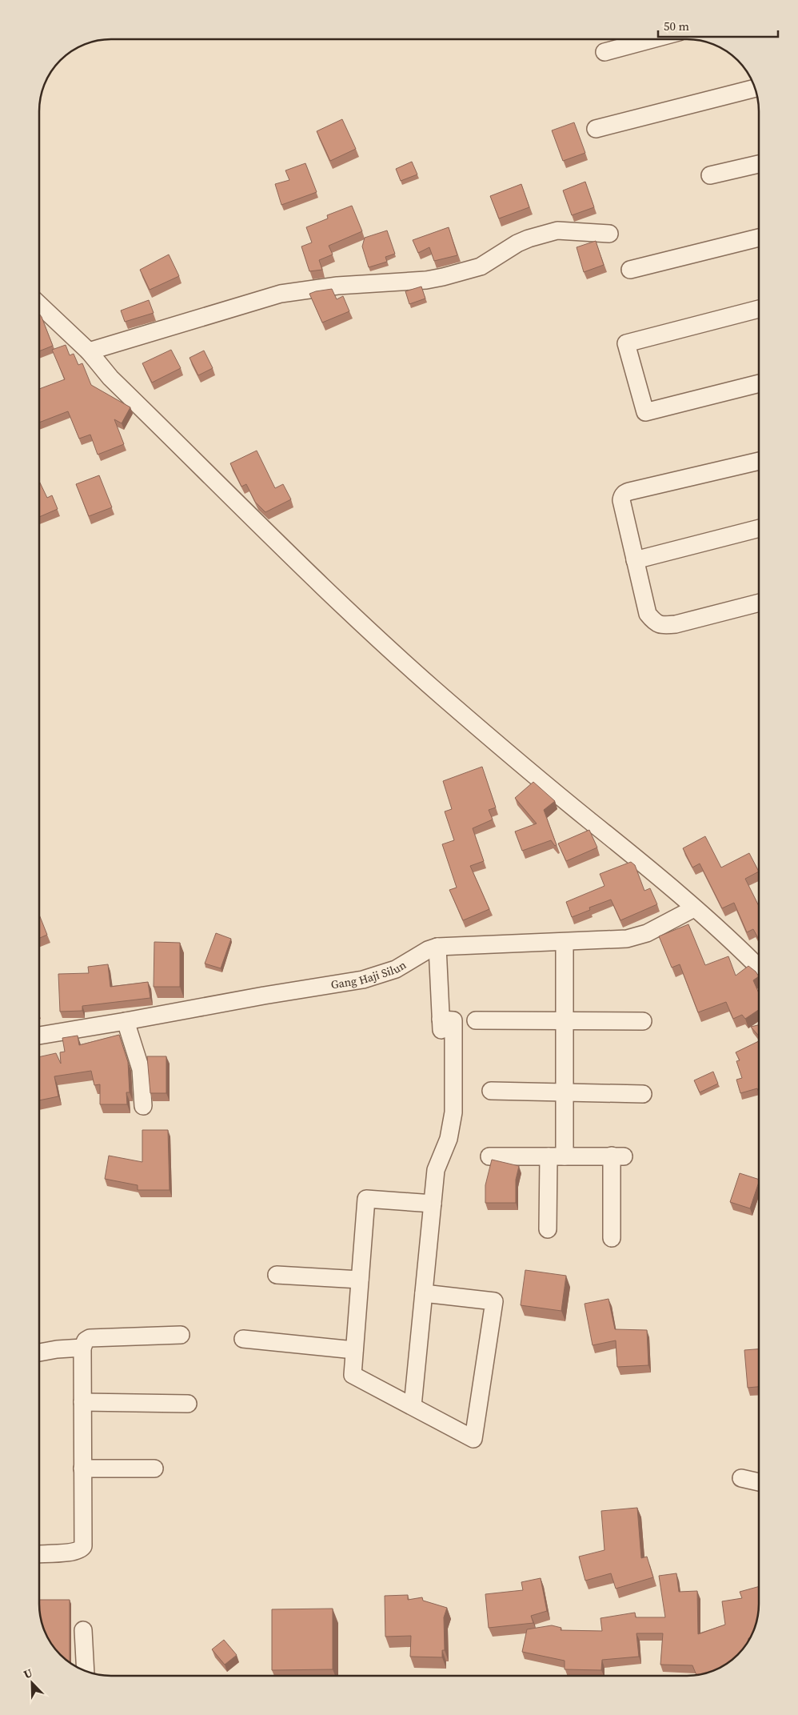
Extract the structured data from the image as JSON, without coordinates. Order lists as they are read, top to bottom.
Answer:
{
  "streets": {
    "street": ["Gang Haji Silun"]
  },
  "scale_bar": "50 m",
  "north": "top left"
}
